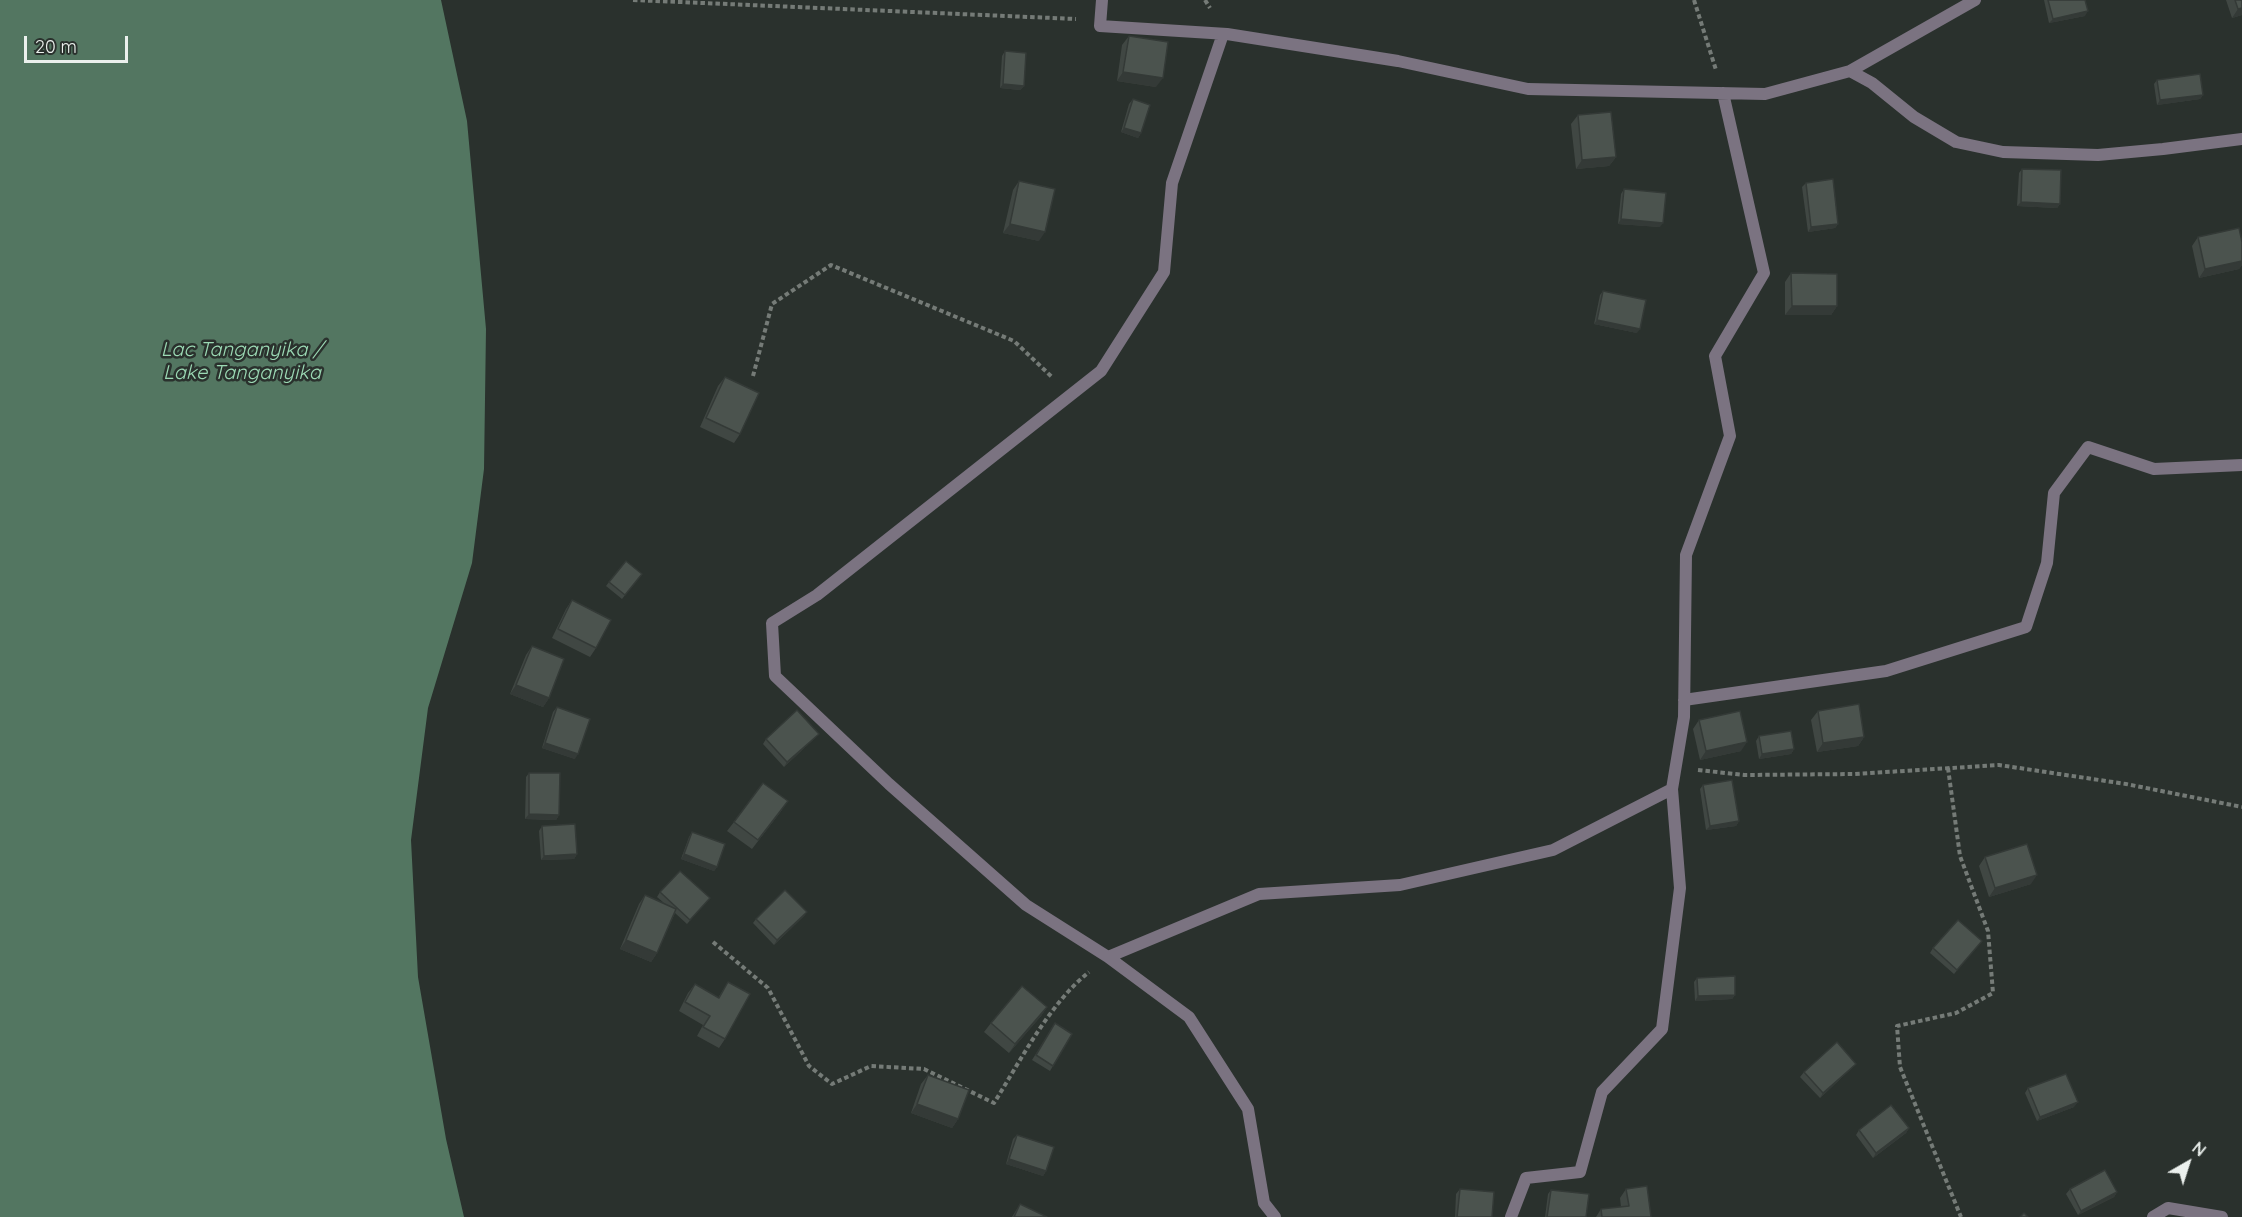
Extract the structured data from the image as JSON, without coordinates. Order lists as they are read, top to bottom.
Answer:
{
  "water": ["Lac Tanganyika / Lake Tanganyika"],
  "scale_bar": "20 m",
  "north": "top right"
}
